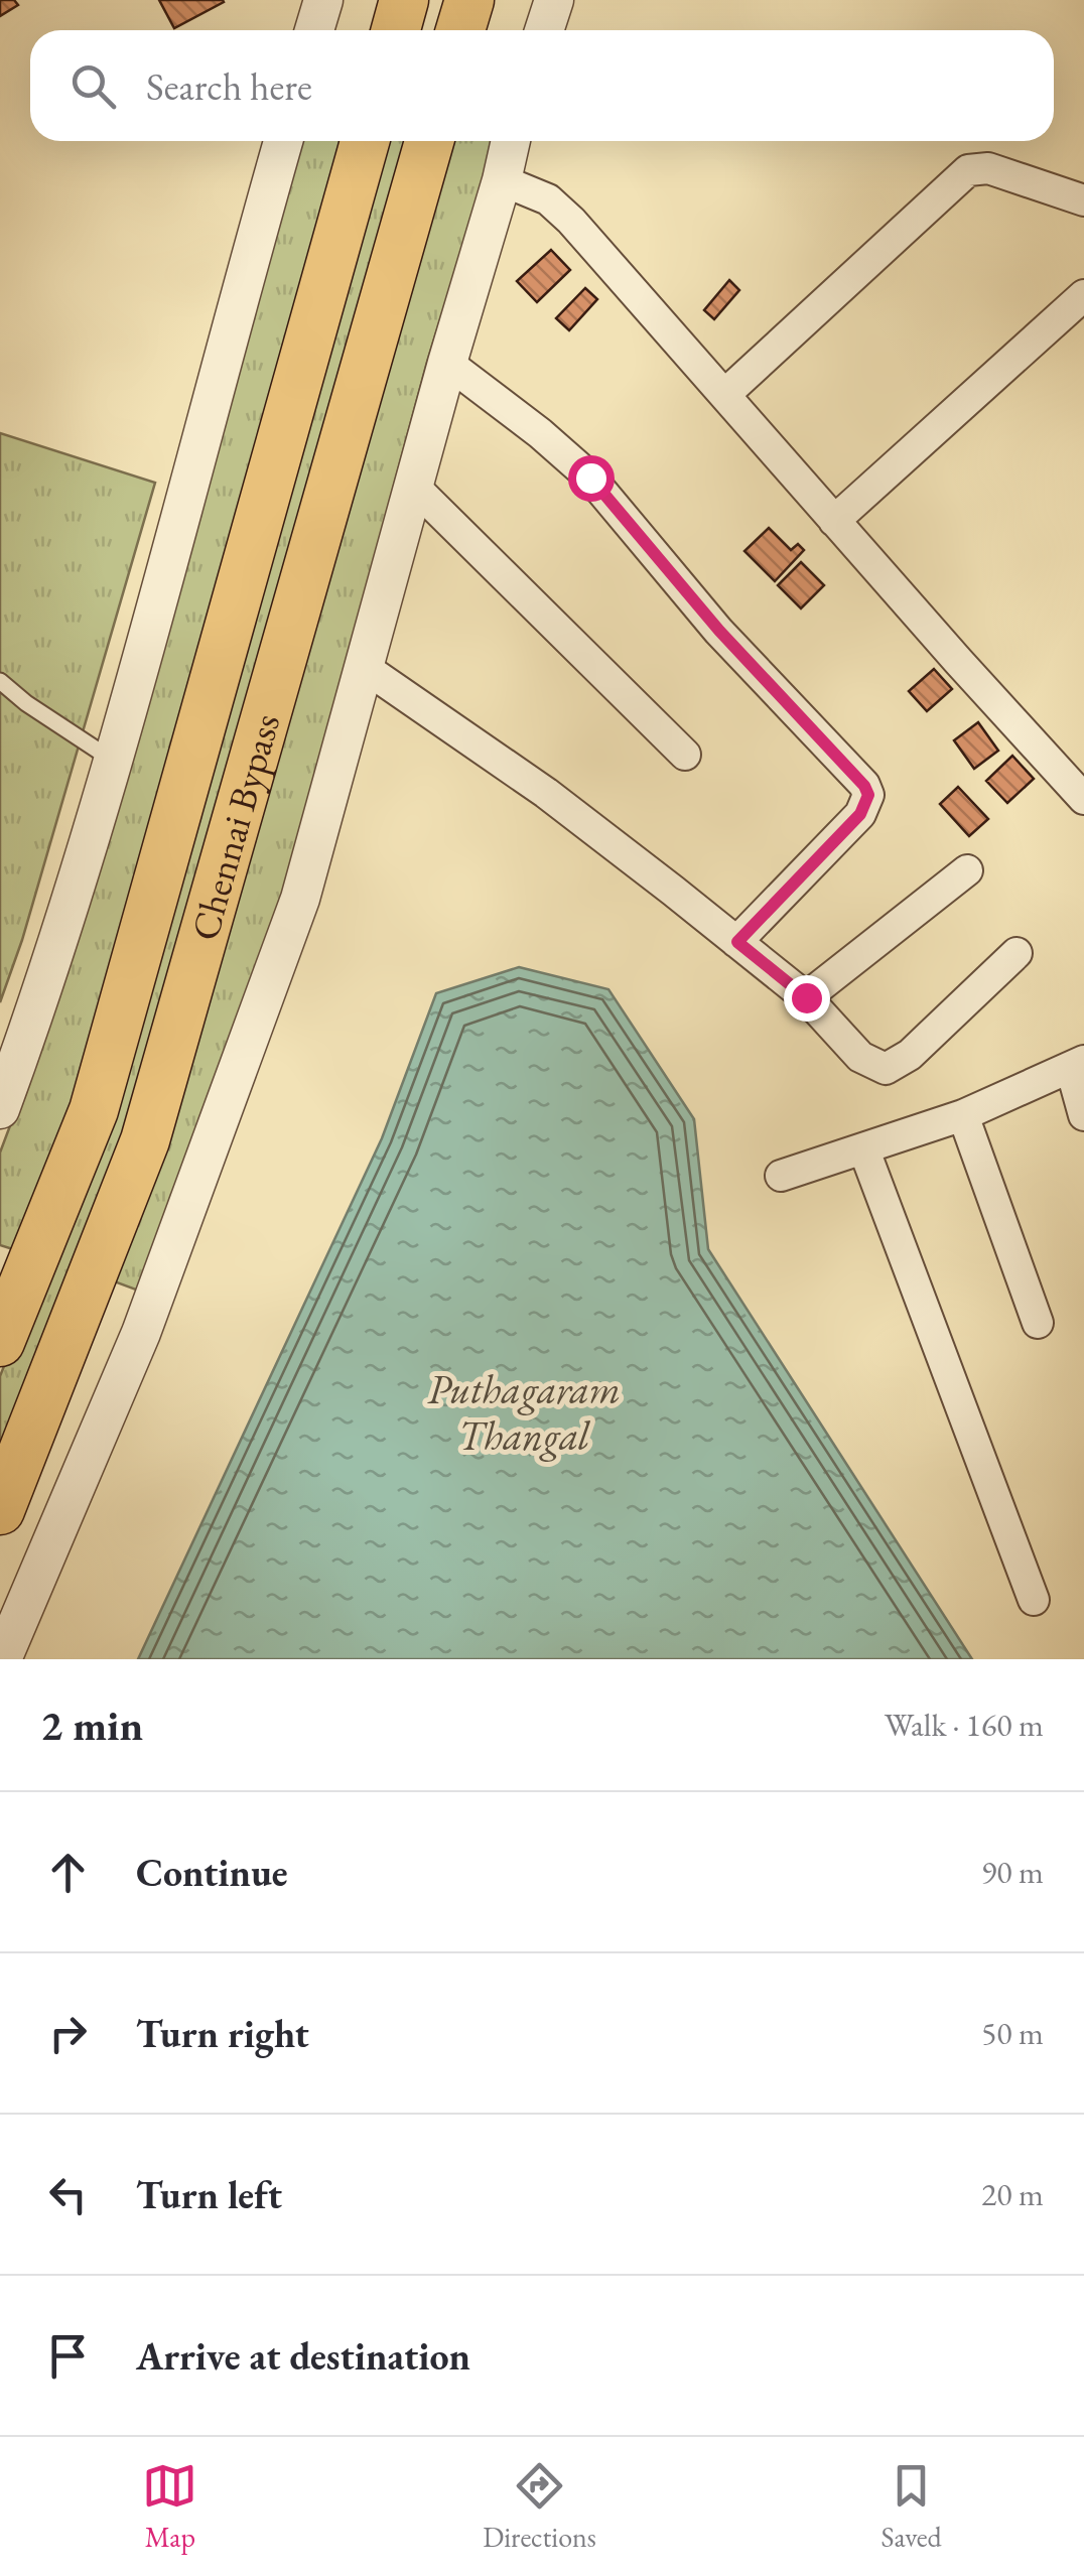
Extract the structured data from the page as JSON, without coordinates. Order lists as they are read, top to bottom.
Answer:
{
  "streets": {
    "highway": ["Chennai Bypass"]
  },
  "water": ["Puthagaram Thangal"],
  "page": {
    "search": "Search here",
    "heading": ["2 min", "Walk · 160 m"],
    "list": [
      ["Continue", "90 m"],
      ["Turn right", "50 m"],
      ["Turn left", "20 m"],
      "Arrive at destination"
    ],
    "nav": ["Map", "Directions", "Saved"]
  }
}
